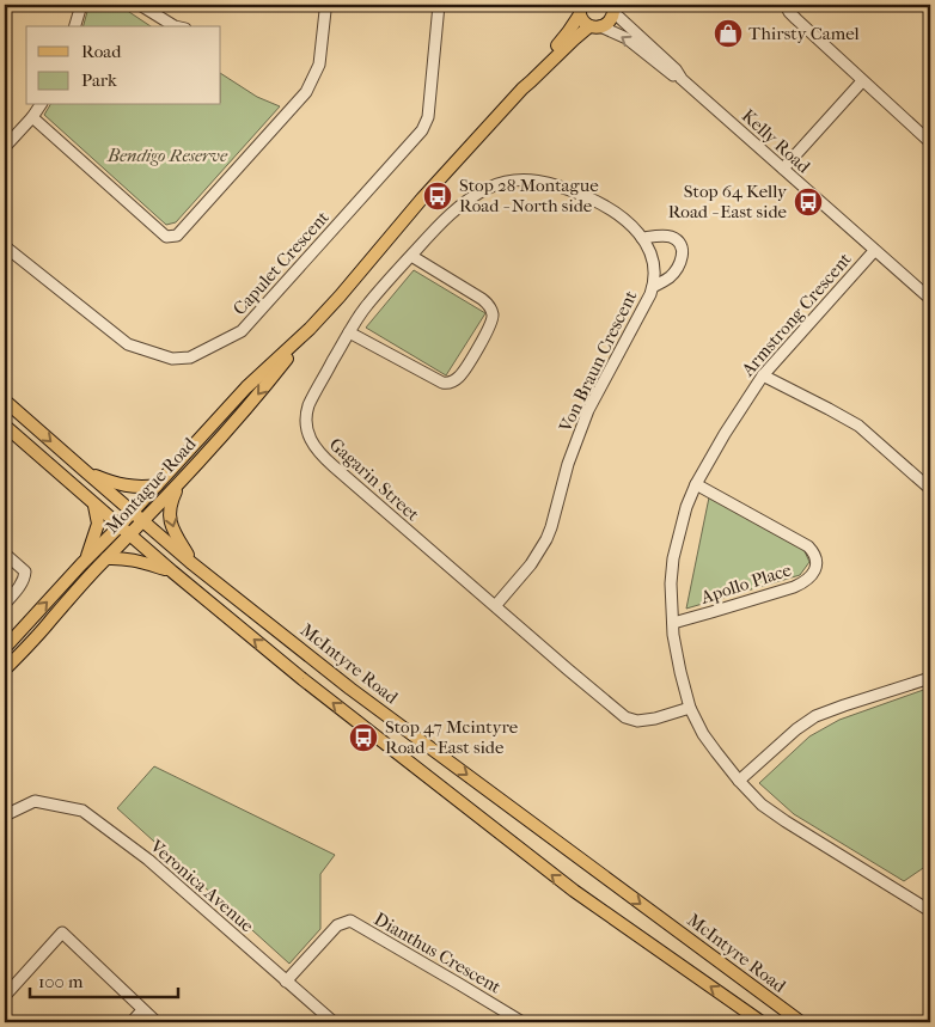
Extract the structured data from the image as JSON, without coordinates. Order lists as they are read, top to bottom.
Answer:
{
  "streets": {
    "main road": ["Montague Road", "McIntyre Road"],
    "street": [
      "Kelly Road",
      "Capulet Crescent",
      "Armstrong Crescent",
      "Von Braun Crescent",
      "Gagarin Street",
      "Apollo Place",
      "Veronica Avenue",
      "Dianthus Crescent"
    ]
  },
  "crossings": [
    ["Kelly Road", "Armstrong Crescent"],
    ["Kelly Road", "Montague Road"],
    ["Armstrong Crescent", "Gagarin Street"],
    ["Armstrong Crescent", "Apollo Place"],
    ["Von Braun Crescent", "Gagarin Street"],
    ["Montague Road", "McIntyre Road"],
    ["Veronica Avenue", "Dianthus Crescent"]
  ],
  "parks": ["Bendigo Reserve"],
  "places": {
    "shop": ["Thirsty Camel"],
    "bus stop": ["Stop 28 Montague Road - North side", "Stop 64 Kelly Road - East side", "Stop 47 Mcintyre Road - East side"]
  },
  "legend": ["Road", "Park"],
  "scale_bar": "100 m"
}
